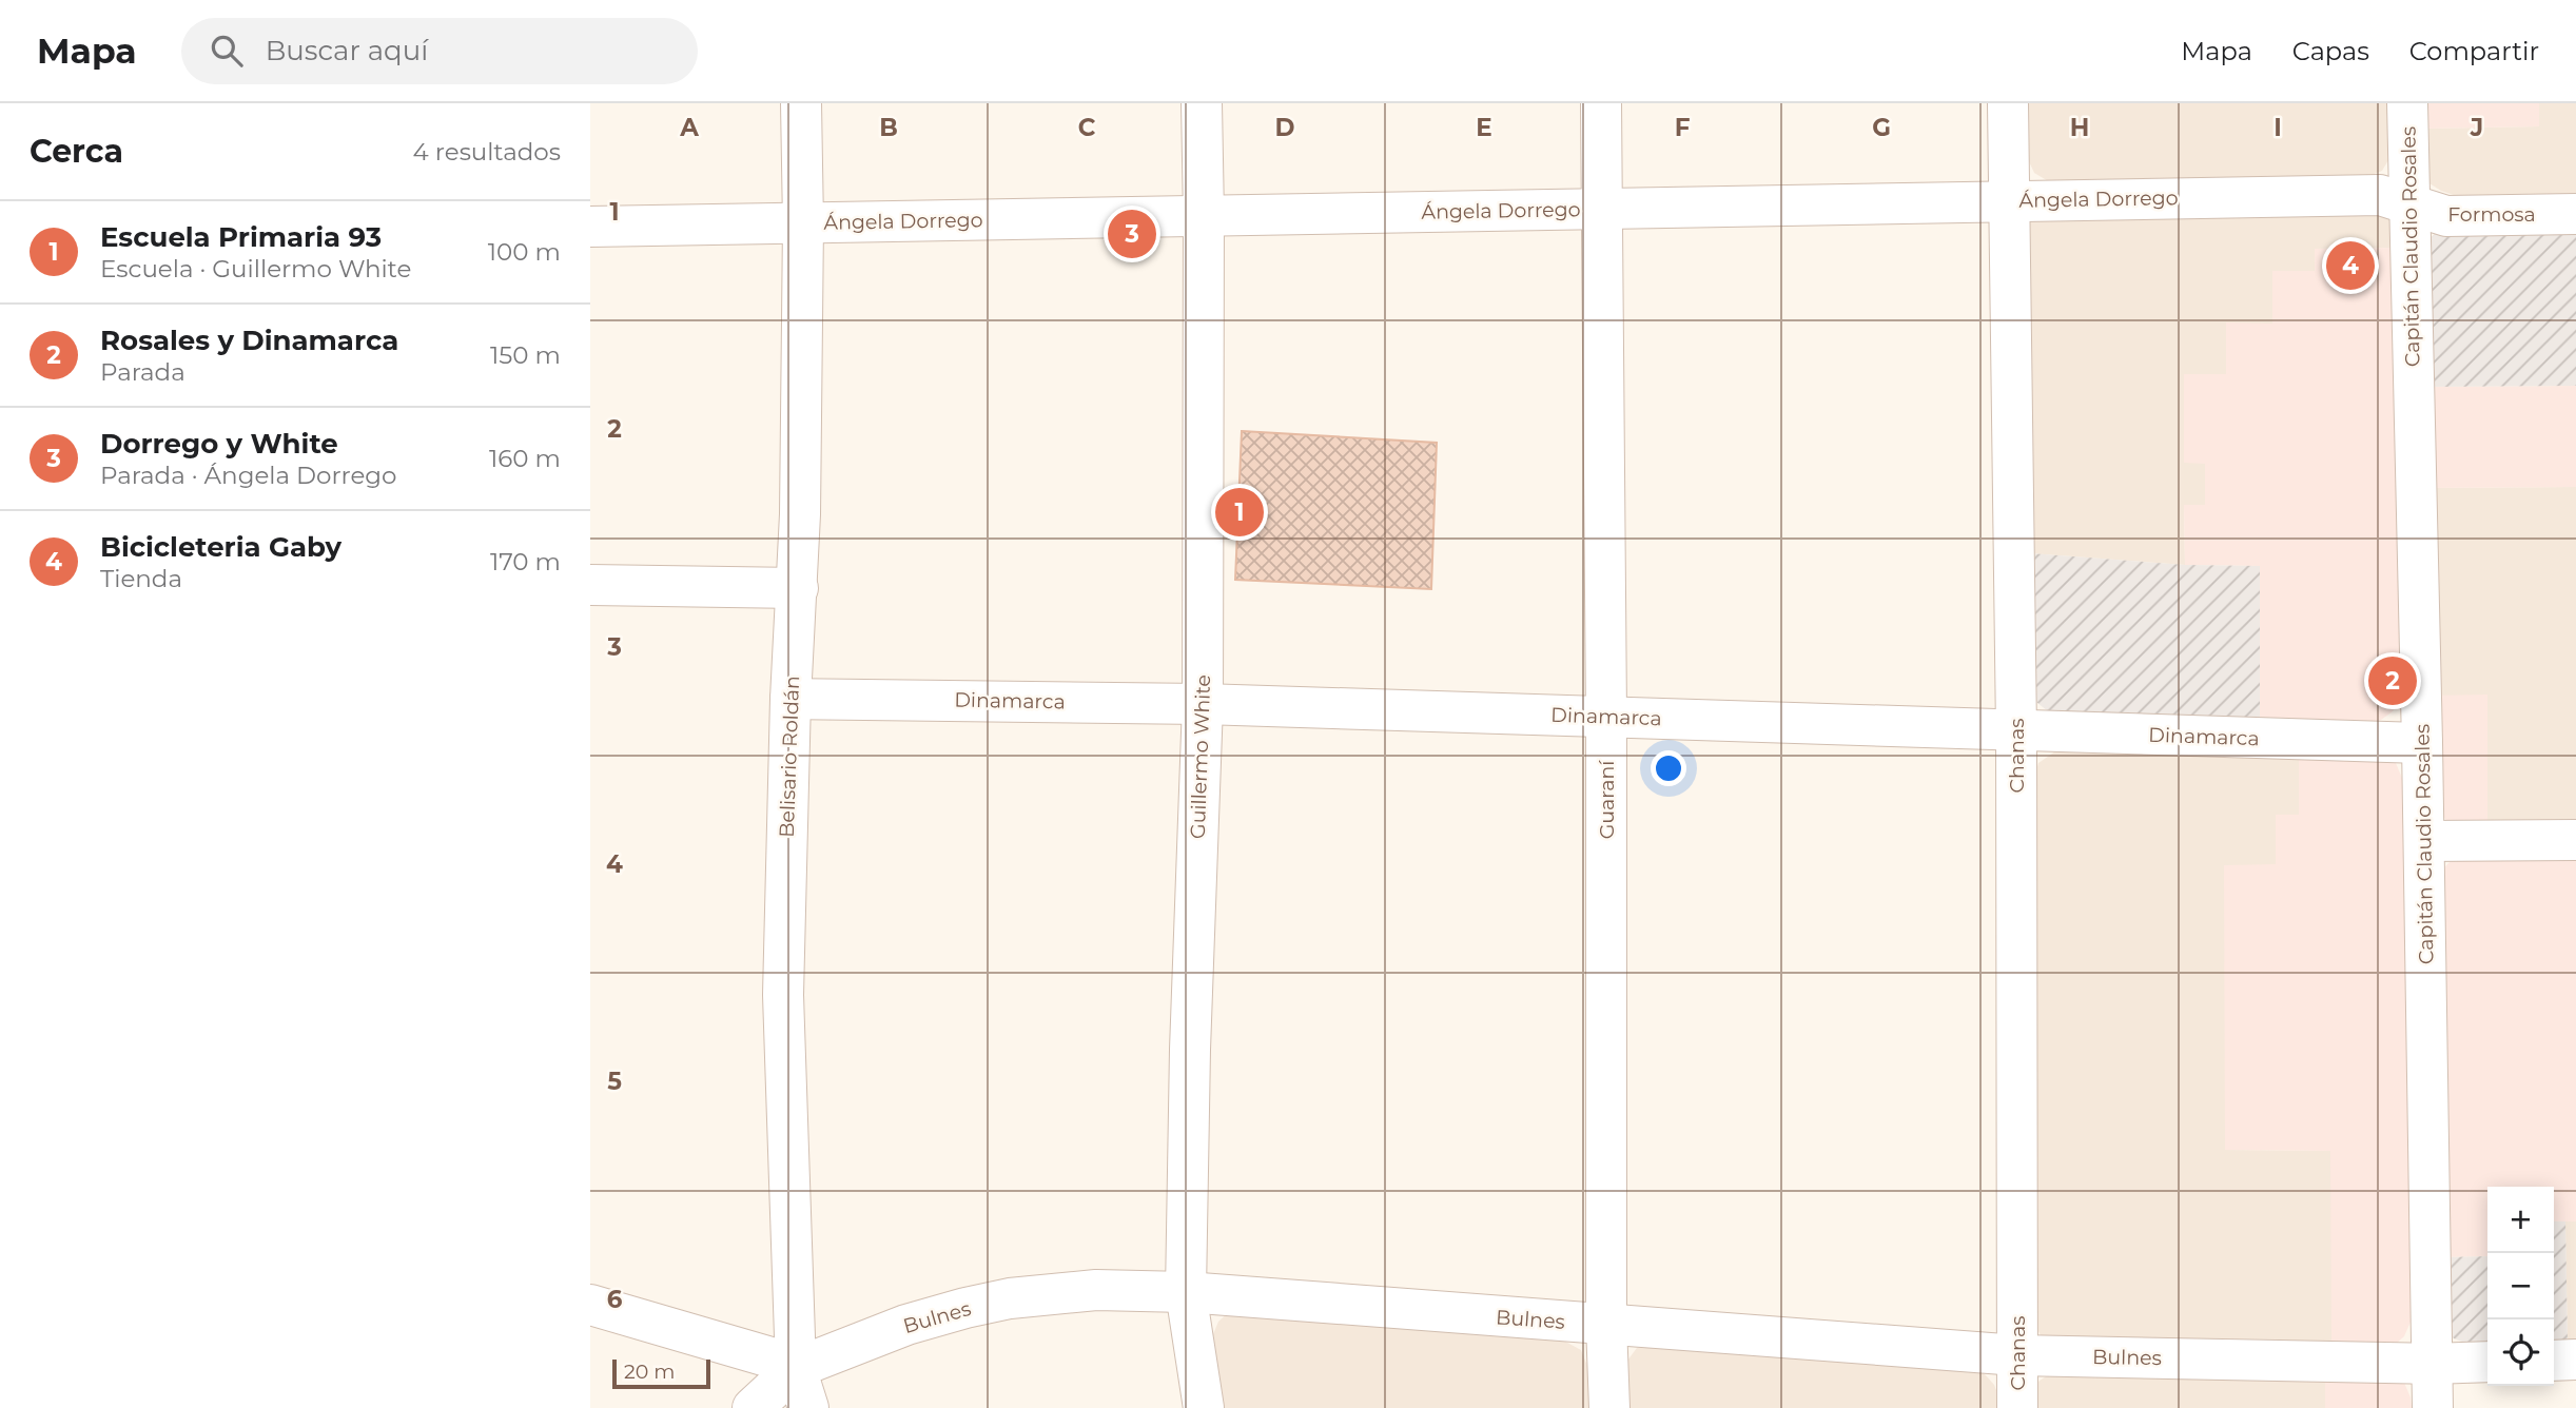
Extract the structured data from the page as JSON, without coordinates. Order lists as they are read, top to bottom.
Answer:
{
  "streets": {
    "street": [
      "Ángela Dorrego",
      "Formosa",
      "Capitán Claudio Rosales",
      "Dinamarca",
      "Chanas",
      "Belisario Roldán",
      "Guillermo White",
      "Guaraní",
      "Bulnes"
    ]
  },
  "crossings": [
    ["Ángela Dorrego", "Formosa"],
    ["Ángela Dorrego", "Capitán Claudio Rosales"],
    ["Ángela Dorrego", "Chanas"],
    ["Ángela Dorrego", "Belisario Roldán"],
    ["Ángela Dorrego", "Guillermo White"],
    ["Ángela Dorrego", "Guaraní"],
    ["Formosa", "Capitán Claudio Rosales"],
    ["Capitán Claudio Rosales", "Dinamarca"],
    ["Capitán Claudio Rosales", "Bulnes"],
    ["Dinamarca", "Chanas"],
    ["Dinamarca", "Belisario Roldán"],
    ["Dinamarca", "Guillermo White"],
    ["Dinamarca", "Guaraní"],
    ["Chanas", "Bulnes"],
    ["Belisario Roldán", "Bulnes"],
    ["Guillermo White", "Bulnes"],
    ["Guaraní", "Bulnes"]
  ],
  "scale_bar": "20 m",
  "page": {
    "header": "Mapa",
    "search": "Buscar aquí",
    "nav": ["Mapa", "Capas", "Compartir"],
    "heading": ["Cerca", "4 resultados"],
    "list": [
      {
        "mark": "1",
        "name": "Escuela Primaria 93",
        "note": "Escuela · Guillermo White",
        "value": "100 m"
      },
      {
        "mark": "2",
        "name": "Rosales y Dinamarca",
        "note": "Parada",
        "value": "150 m"
      },
      {
        "mark": "3",
        "name": "Dorrego y White",
        "note": "Parada · Ángela Dorrego",
        "value": "160 m"
      },
      {
        "mark": "4",
        "name": "Bicicleteria Gaby",
        "note": "Tienda",
        "value": "170 m"
      }
    ],
    "pins": [
      "3",
      "4",
      "1",
      "2"
    ],
    "map_buttons": ["+", "−"],
    "scale": "20 m"
  },
  "grid": {
    "columns": [
      "A",
      "B",
      "C",
      "D",
      "E",
      "F",
      "G",
      "H",
      "I",
      "J"
    ],
    "rows": [
      "1",
      "2",
      "3",
      "4",
      "5",
      "6"
    ]
  }
}
